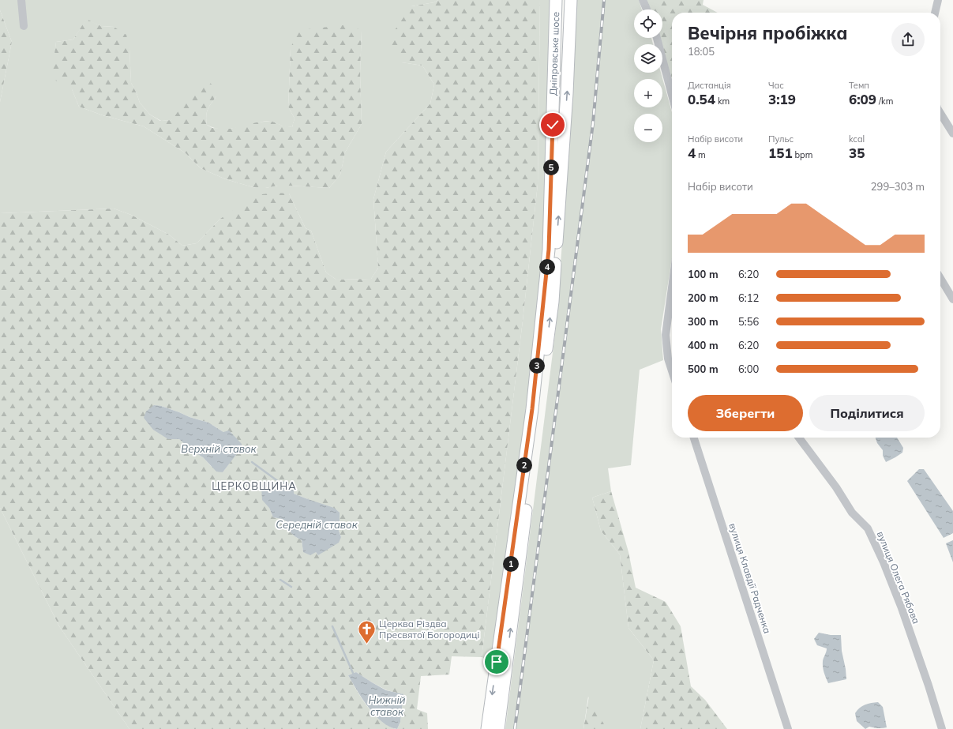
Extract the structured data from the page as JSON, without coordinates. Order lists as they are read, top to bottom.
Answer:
{
  "streets": {
    "main road": ["Дніпровське шосе"],
    "street": ["вулиця Олега Рябова", "вулиця Клавдії Радченка"]
  },
  "districts": ["ЦЕРКОВЩИНА"],
  "water": ["Верхній ставок", "Середній ставок", "Нижній ставок"],
  "places": {
    "church": ["Церква Різдва Пресвятої Богородиці"]
  },
  "page": {
    "map_buttons": ["+", "−"],
    "heading": ["Вечірня пробіжка", "18:05"],
    "stats": [
      ["Дистанція", "0.54 km"],
      ["Час", "3:19"],
      ["Темп", "6:09 /km"],
      ["Набір висоти", "4 m"],
      ["Пульс", "151 bpm"],
      ["kcal", "35"]
    ],
    "pins": [
      "5",
      "4",
      "3",
      "2",
      "1"
    ],
    "chart": ["Набір висоти", "299–303 m"],
    "list": [
      {
        "name": "100 m",
        "note": "6:20"
      },
      {
        "name": "200 m",
        "note": "6:12"
      },
      {
        "name": "300 m",
        "note": "5:56"
      },
      {
        "name": "400 m",
        "note": "6:20"
      },
      {
        "name": "500 m",
        "note": "6:00"
      }
    ],
    "buttons": ["Зберегти", "Поділитися"]
  }
}
